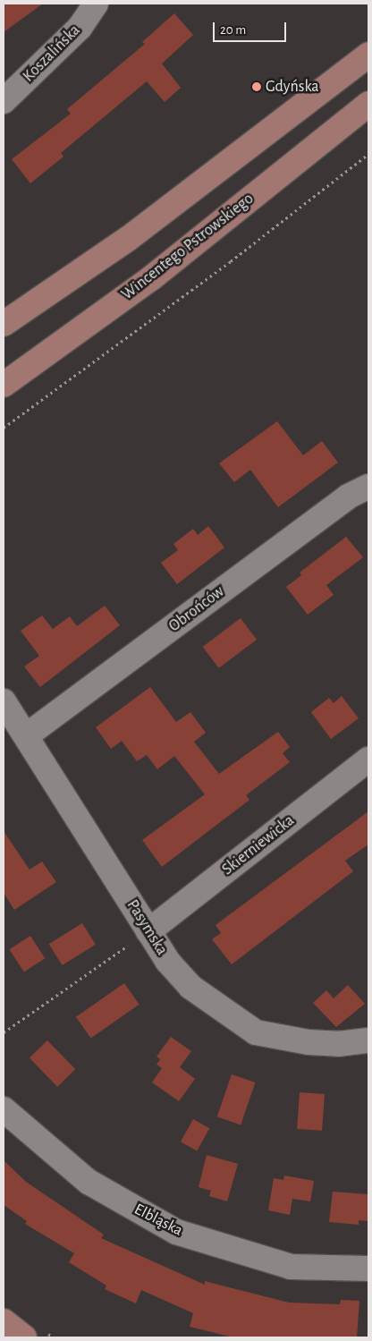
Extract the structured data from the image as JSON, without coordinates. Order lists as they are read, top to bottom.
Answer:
{
  "streets": {
    "main road": ["Wincentego Pstrowskiego"],
    "street": [
      "Koszalińska",
      "Obrońców",
      "Skierniewicka",
      "Pasymska",
      "Elbląska"
    ]
  },
  "crossings": [
    ["Obrońców", "Pasymska"],
    ["Skierniewicka", "Pasymska"]
  ],
  "places": ["Gdyńska"],
  "scale_bar": "20 m"
}
